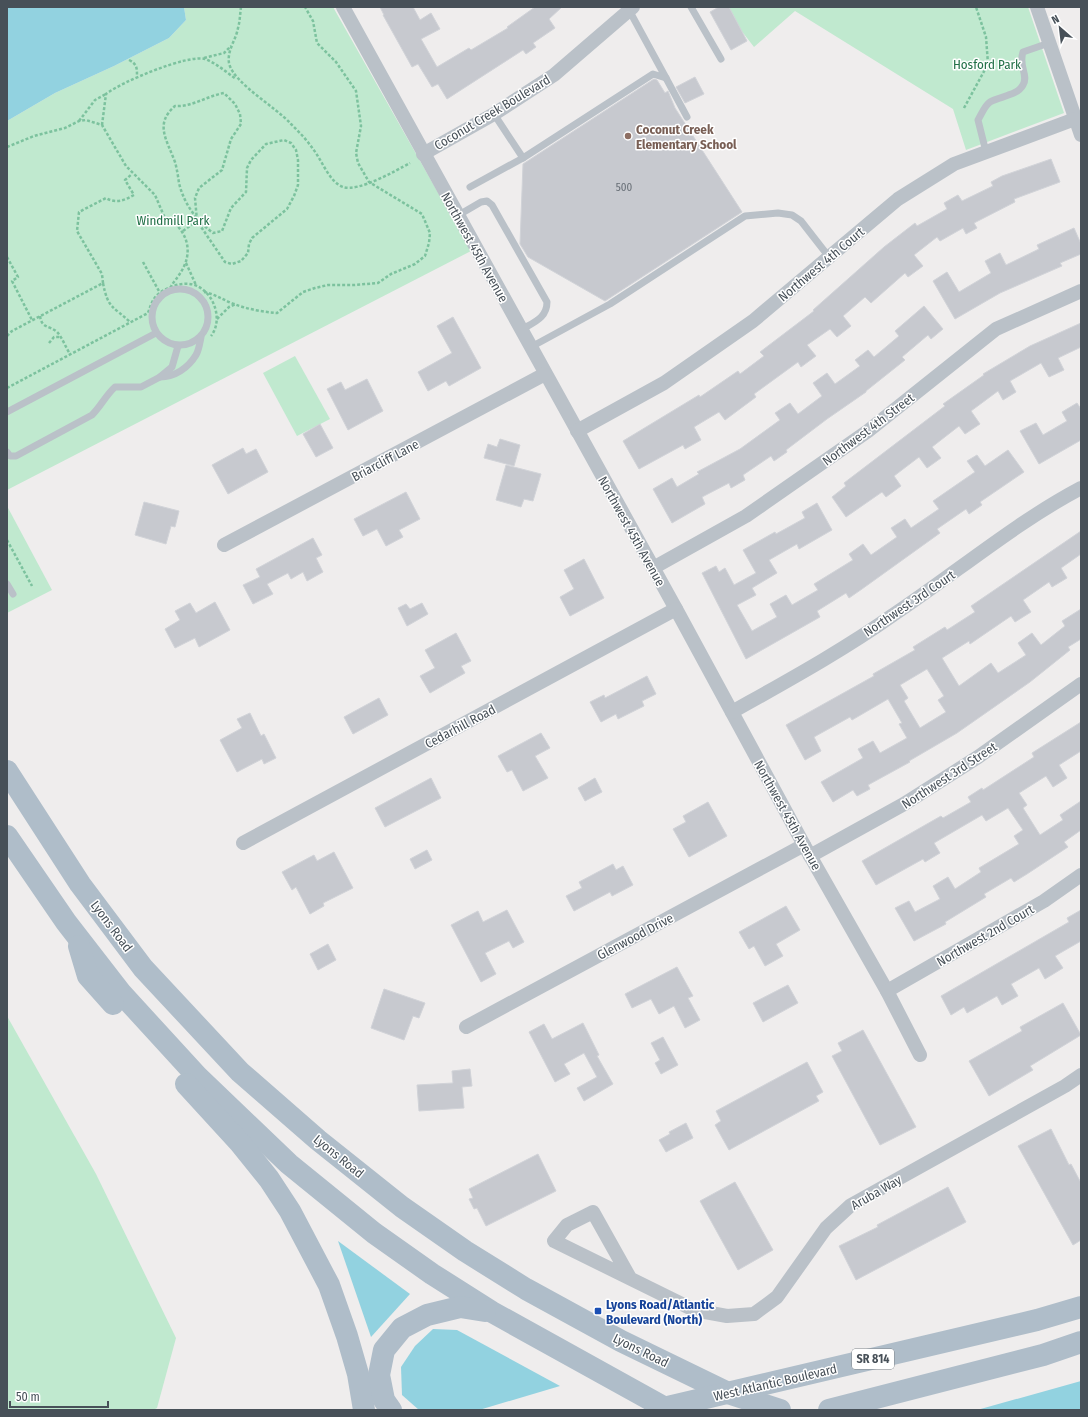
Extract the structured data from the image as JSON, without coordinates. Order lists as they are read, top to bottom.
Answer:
{
  "streets": {
    "main road": ["Lyons Road", "SR 814", "West Atlantic Boulevard"],
    "street": [
      "Coconut Creek Boulevard",
      "Northwest 45th Avenue",
      "Northwest 4th Court",
      "Northwest 4th Street",
      "Briarcliff Lane",
      "Northwest 3rd Court",
      "Cedarhill Road",
      "Northwest 3rd Street",
      "Northwest 2nd Court",
      "Glenwood Drive",
      "Aruba Way"
    ]
  },
  "crossings": [
    ["Coconut Creek Boulevard", "Northwest 45th Avenue"],
    ["Northwest 45th Avenue", "Northwest 4th Court"],
    ["Northwest 45th Avenue", "Northwest 4th Street"],
    ["Northwest 45th Avenue", "Briarcliff Lane"],
    ["Northwest 45th Avenue", "Northwest 3rd Court"],
    ["Northwest 45th Avenue", "Cedarhill Road"],
    ["Northwest 45th Avenue", "Northwest 3rd Street"],
    ["Northwest 45th Avenue", "Northwest 2nd Court"],
    ["Northwest 45th Avenue", "Glenwood Drive"],
    ["Northwest 3rd Street", "Glenwood Drive"],
    ["Lyons Road", "West Atlantic Boulevard"]
  ],
  "parks": ["Hosford Park", "Windmill Park"],
  "places": {
    "other": ["Coconut Creek Elementary School"],
    "transit": ["Lyons Road/Atlantic Boulevard (North)"]
  },
  "house_numbers": ["500"],
  "scale_bar": "50 m",
  "north": "top left"
}
